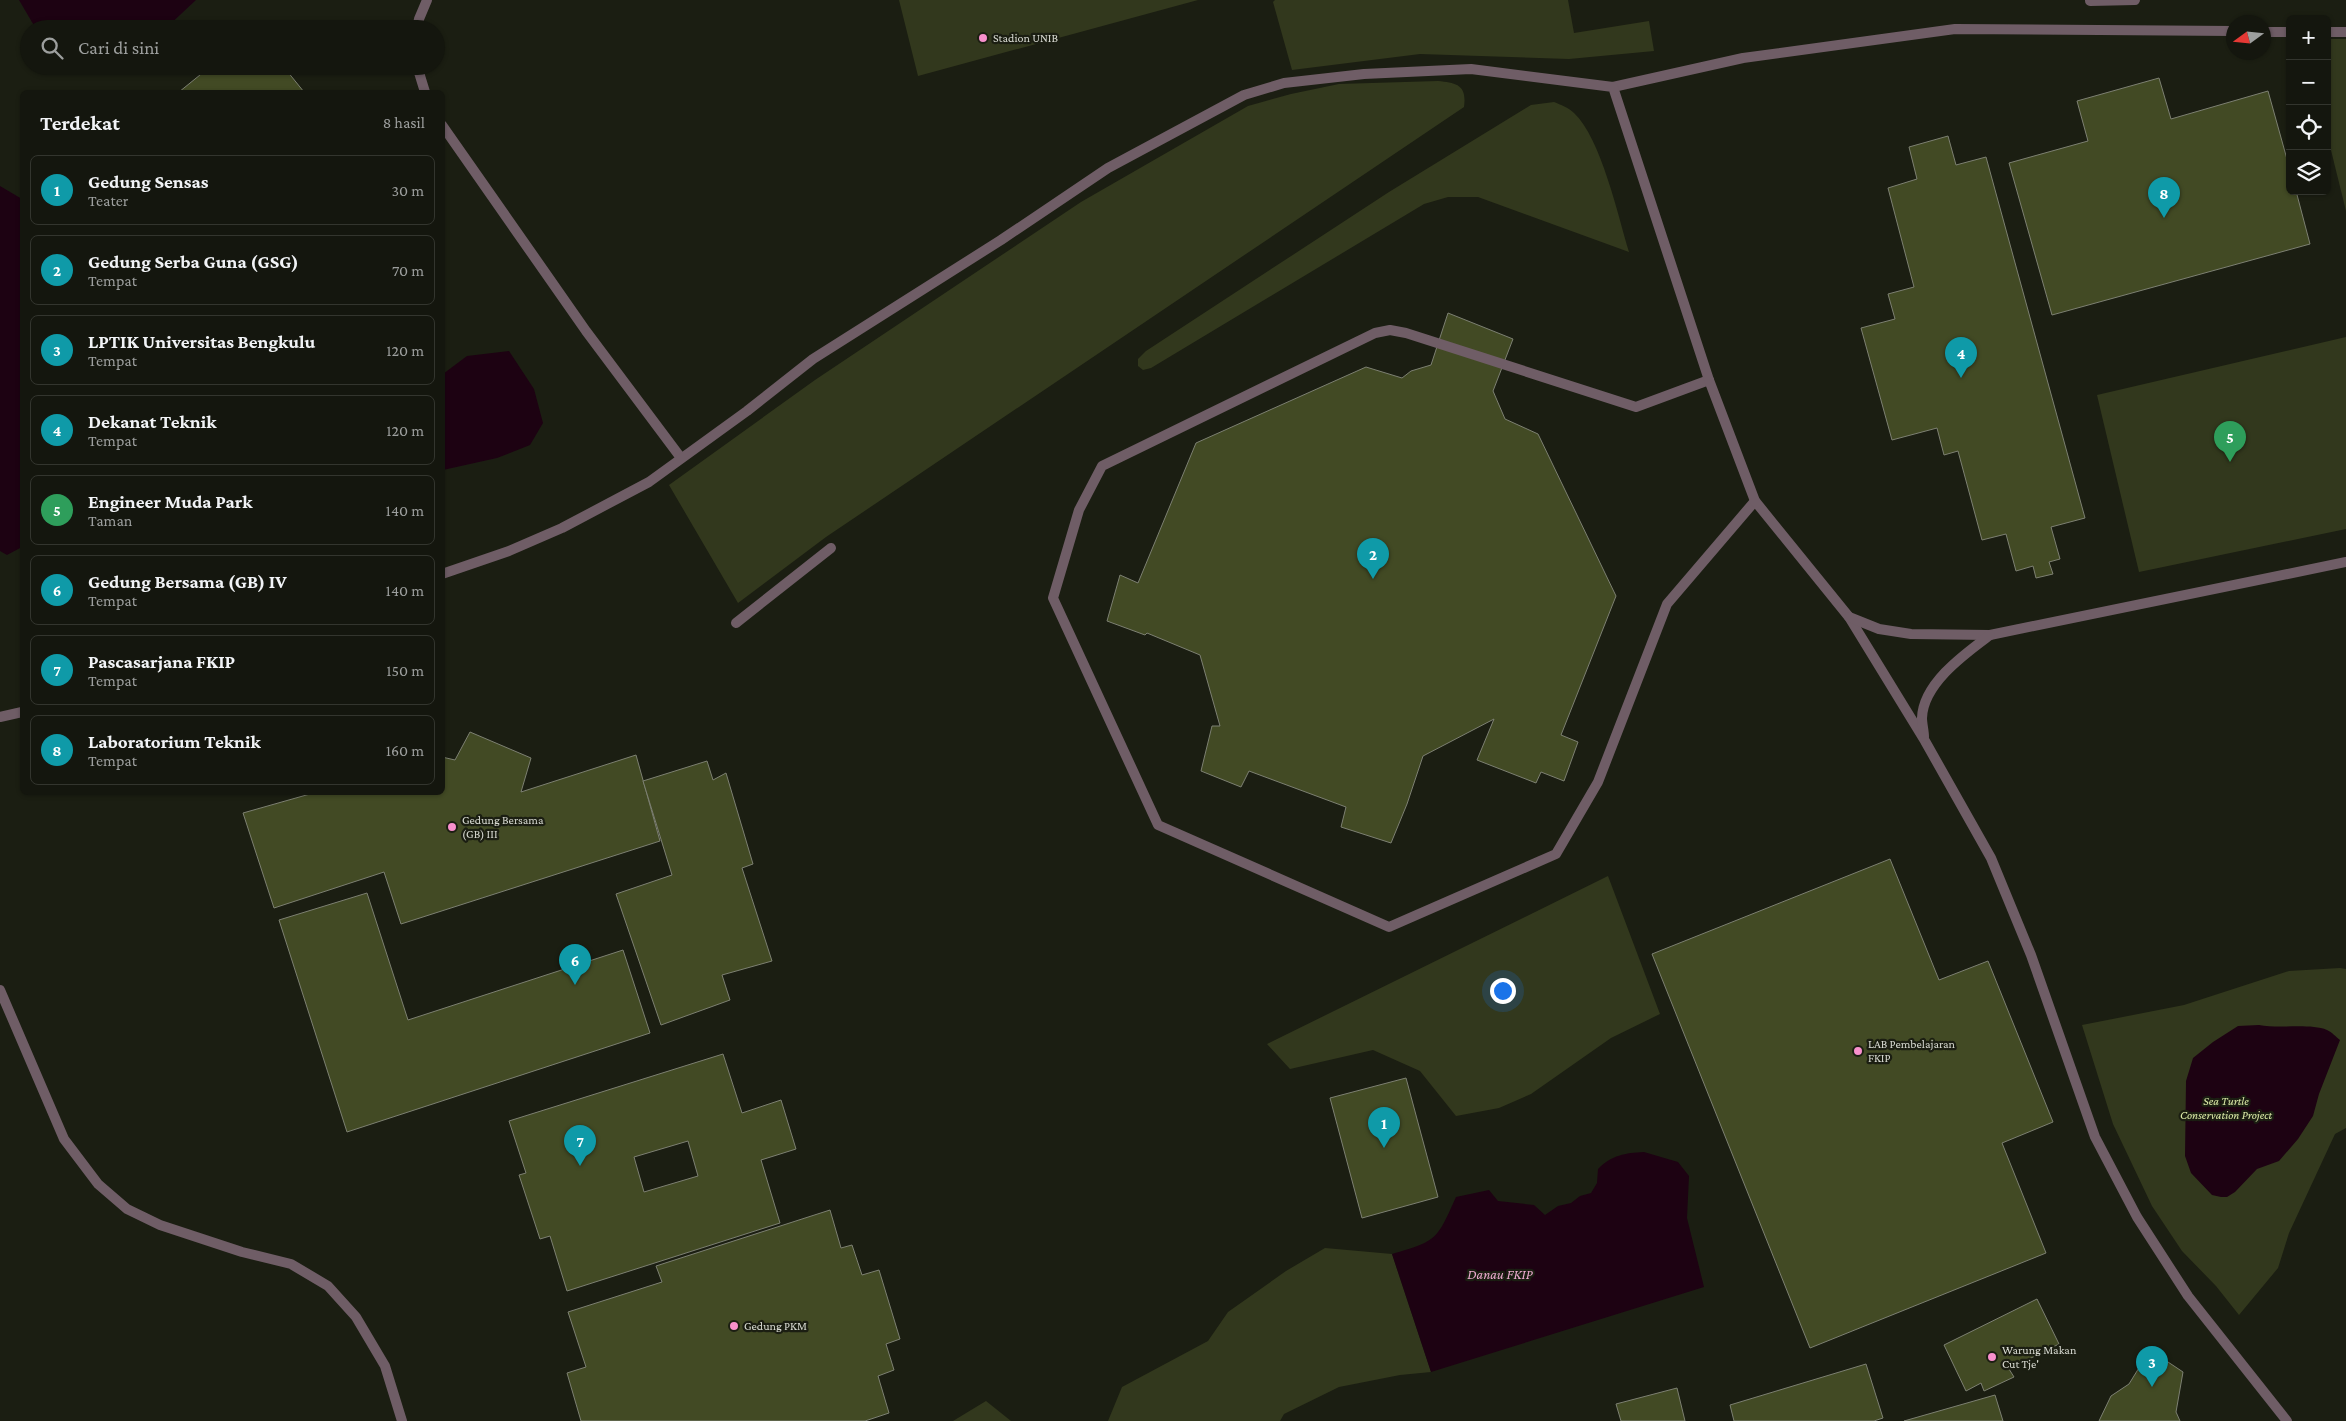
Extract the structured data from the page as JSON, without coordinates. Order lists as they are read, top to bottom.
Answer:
{
  "water": ["Danau FKIP"],
  "parks": ["Sea Turtle Conservation Project"],
  "places": [
    "Stadion UNIB",
    "Gedung Bersama (GB) III",
    "LAB Pembelajaran FKIP",
    "Gedung PKM",
    "Warung Makan Cut Tje'"
  ],
  "north": "left",
  "page": {
    "map_buttons": ["+", "−"],
    "search": "Cari di sini",
    "heading": ["Terdekat", "8 hasil"],
    "list": [
      {
        "mark": "1",
        "name": "Gedung Sensas",
        "note": "Teater",
        "value": "30 m"
      },
      {
        "mark": "2",
        "name": "Gedung Serba Guna (GSG)",
        "note": "Tempat",
        "value": "70 m"
      },
      {
        "mark": "3",
        "name": "LPTIK Universitas Bengkulu",
        "note": "Tempat",
        "value": "120 m"
      },
      {
        "mark": "4",
        "name": "Dekanat Teknik",
        "note": "Tempat",
        "value": "120 m"
      },
      {
        "mark": "5",
        "name": "Engineer Muda Park",
        "note": "Taman",
        "value": "140 m"
      },
      {
        "mark": "6",
        "name": "Gedung Bersama (GB) IV",
        "note": "Tempat",
        "value": "140 m"
      },
      {
        "mark": "7",
        "name": "Pascasarjana FKIP",
        "note": "Tempat",
        "value": "150 m"
      },
      {
        "mark": "8",
        "name": "Laboratorium Teknik",
        "note": "Tempat",
        "value": "160 m"
      }
    ],
    "pins": [
      "8",
      "4",
      "5",
      "2",
      "6",
      "1",
      "7",
      "3"
    ]
  }
}
